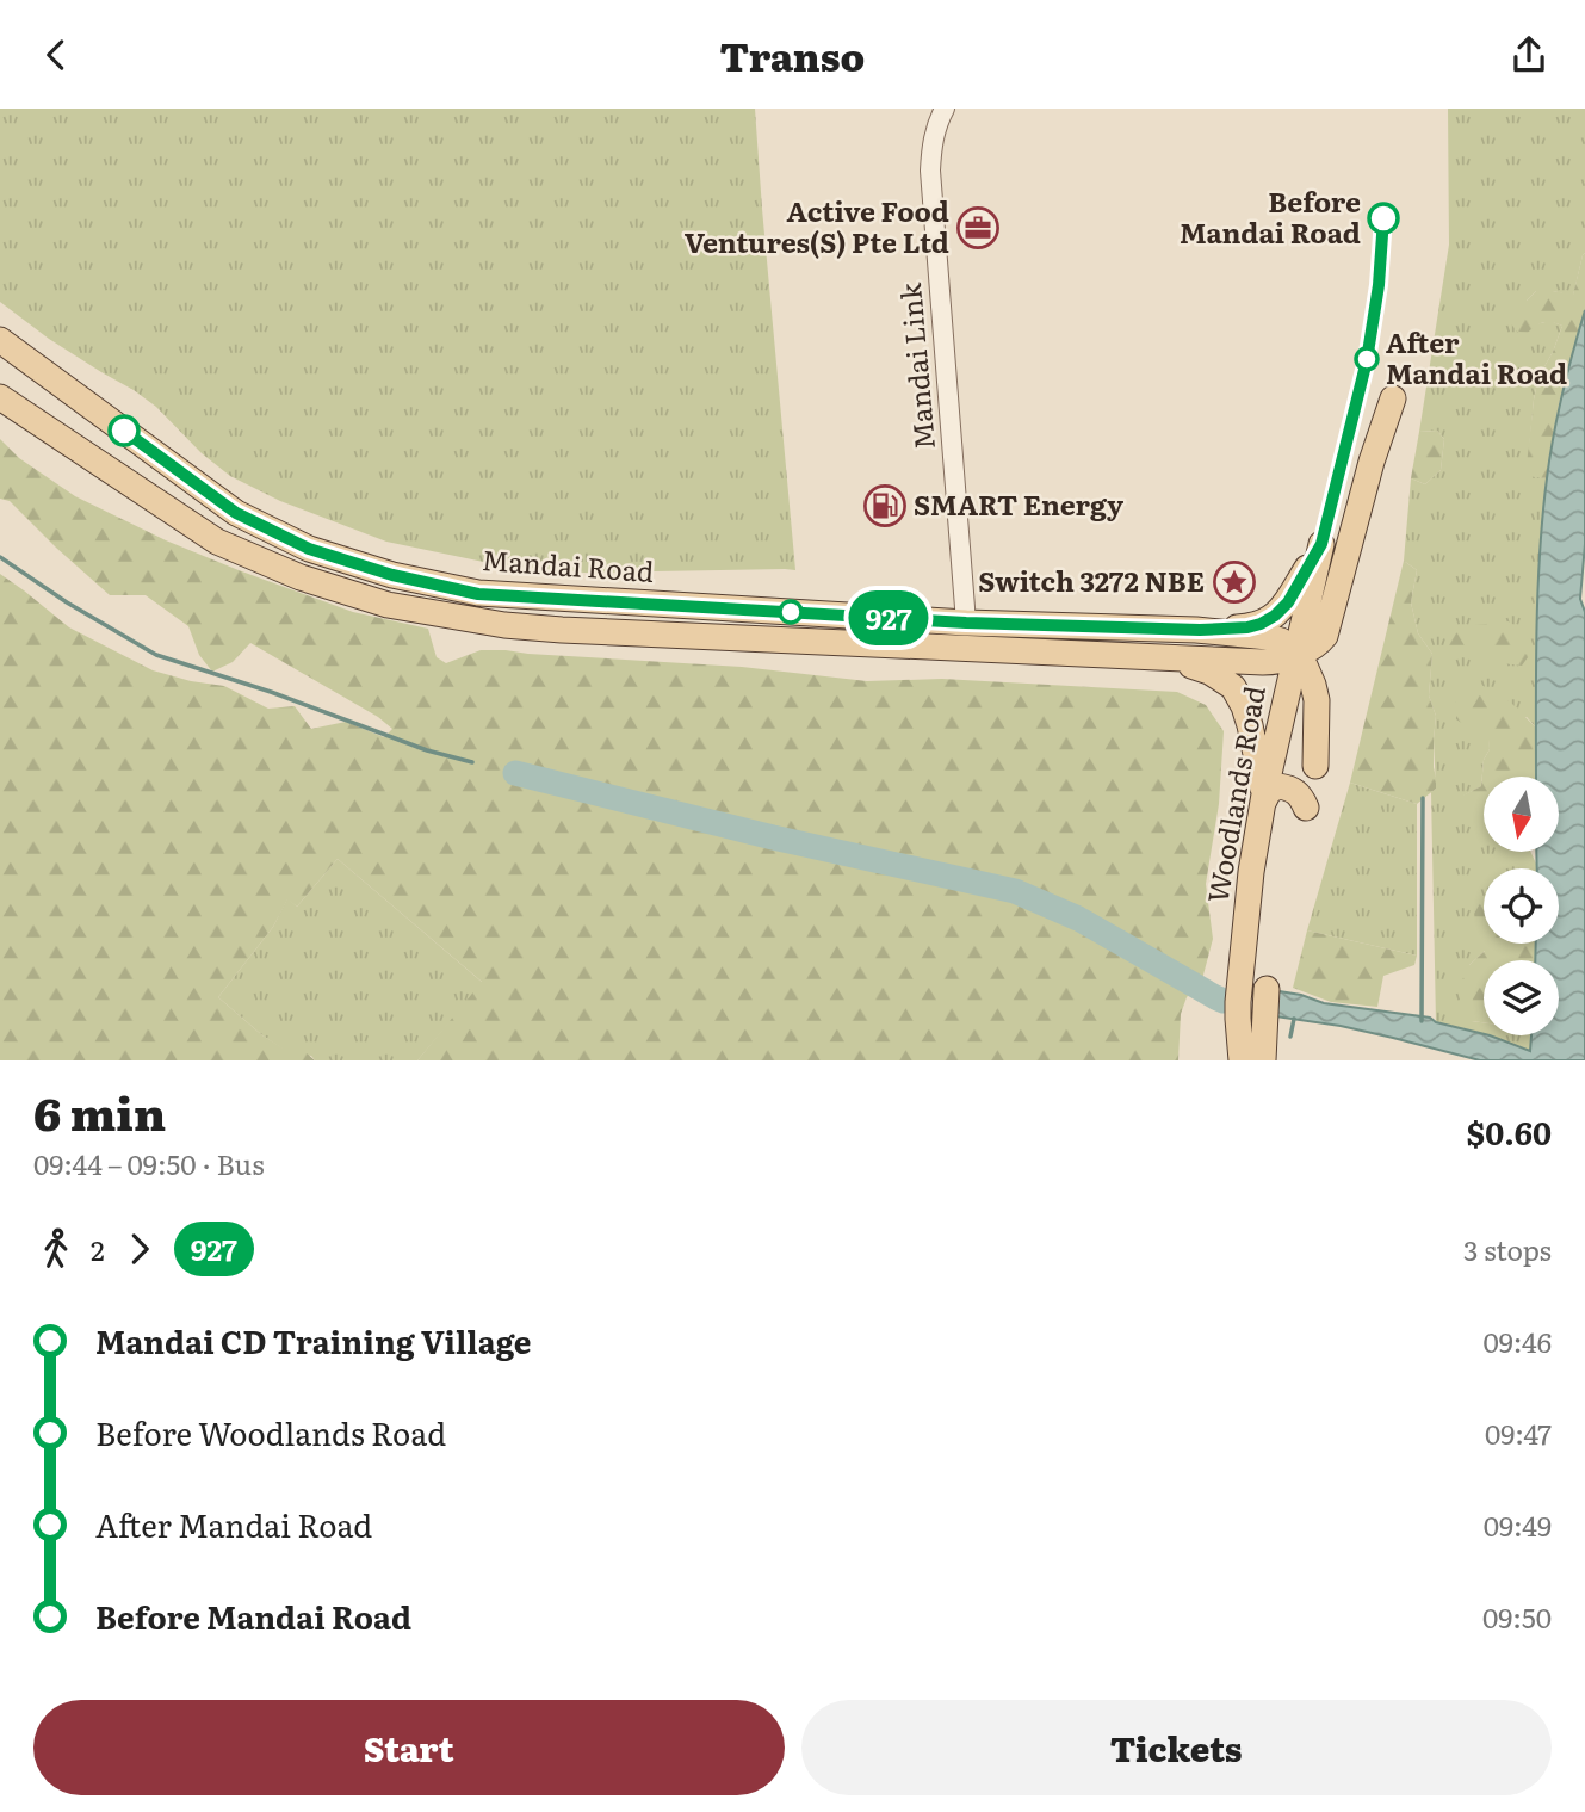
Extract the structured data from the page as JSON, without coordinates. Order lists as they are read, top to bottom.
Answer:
{
  "streets": {
    "main road": ["Mandai Road", "Woodlands Road"],
    "street": ["Mandai Link"]
  },
  "crossings": [
    ["Mandai Link", "Mandai Road"]
  ],
  "places": {
    "other": ["Before Mandai Road", "After Mandai Road"],
    "office": ["Active Food Ventures(S) Pte Ltd"],
    "fuel station": ["SMART Energy"],
    "place": ["Switch 3272 NBE"]
  },
  "lines": ["bus line 927"],
  "north": "bottom",
  "page": {
    "header": "Transo",
    "on_map": "927",
    "heading": ["6 min", "09:44 – 09:50 · Bus", "$0.60"],
    "legs": ["2", "927", "3 stops"],
    "list": [
      {
        "name": "Mandai CD Training Village",
        "value": "09:46"
      },
      {
        "name": "Before Woodlands Road",
        "value": "09:47"
      },
      {
        "name": "After Mandai Road",
        "value": "09:49"
      },
      {
        "name": "Before Mandai Road",
        "value": "09:50"
      }
    ],
    "buttons": ["Start", "Tickets"]
  }
}
